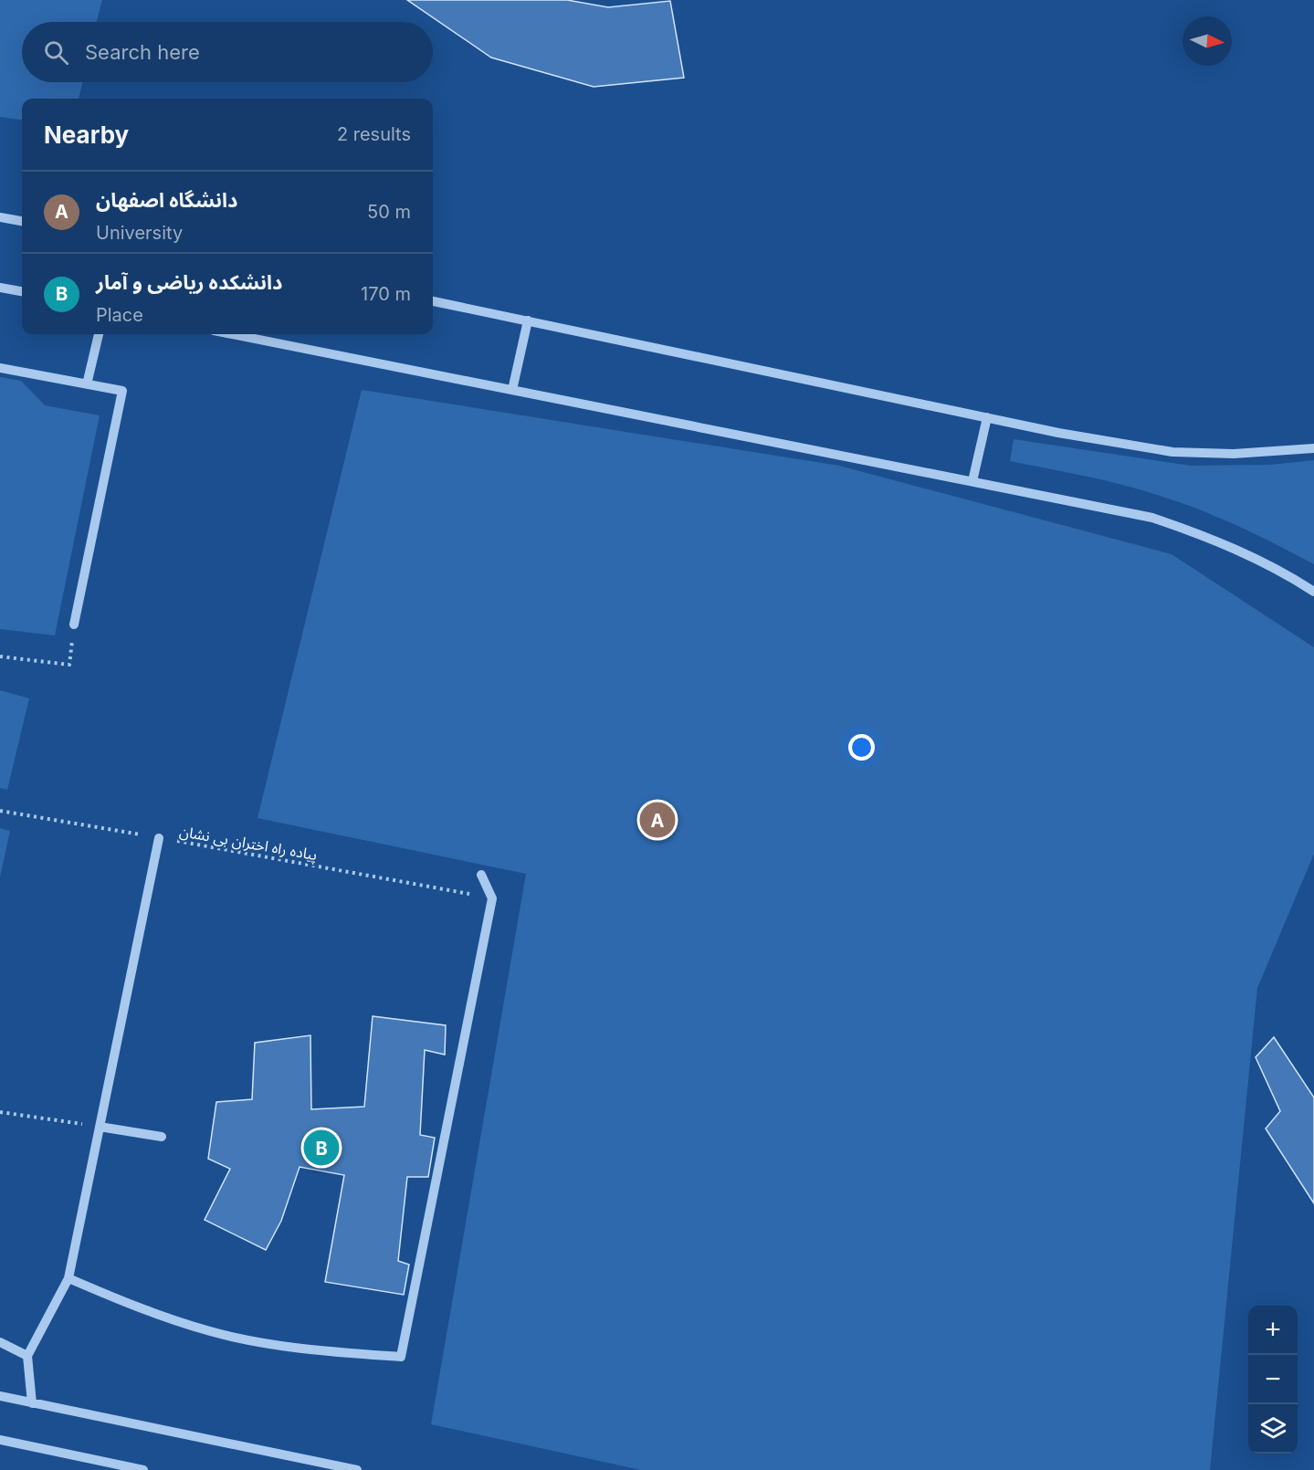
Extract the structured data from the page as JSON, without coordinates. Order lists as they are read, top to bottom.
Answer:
{
  "streets": {
    "path": ["پیاده راه اختران بی نشان"]
  },
  "north": "right",
  "page": {
    "search": "Search here",
    "heading": ["Nearby", "2 results"],
    "list": [
      {
        "mark": "A",
        "name": "دانشگاه اصفهان",
        "note": "University",
        "value": "50 m"
      },
      {
        "mark": "B",
        "name": "دانشکده ریاضی و آمار",
        "note": "Place",
        "value": "170 m"
      }
    ],
    "pins": ["A", "B"],
    "map_buttons": ["+", "−"]
  }
}
